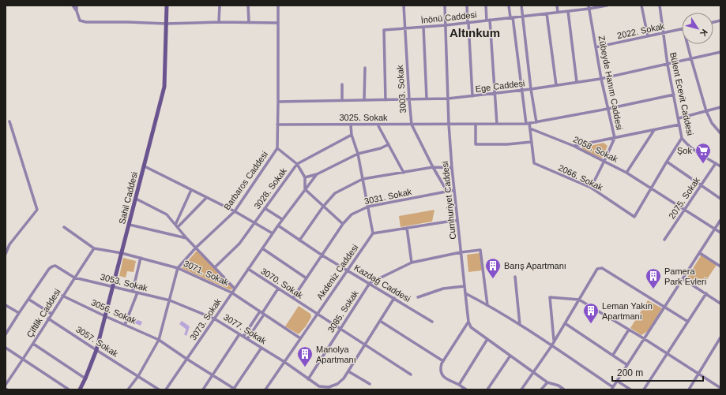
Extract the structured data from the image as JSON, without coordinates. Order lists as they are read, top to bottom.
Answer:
{
  "streets": {
    "street": [
      "İnönü Caddesi",
      "2022. Sokak",
      "Zübeyde Hanım Caddesi",
      "Ege Caddesi",
      "3003. Sokak",
      "Bülent Ecevit Caddesi",
      "3025. Sokak",
      "2058. Sokak",
      "2066. Sokak",
      "Barbaros Caddesi",
      "3028. Sokak",
      "3031. Sokak",
      "Sahil Caddesi",
      "2075. Sokak",
      "Cumhuriyet Caddesi",
      "Akdeniz Caddesi",
      "3071. Sokak",
      "3053. Sokak",
      "3070. Sokak",
      "Kazdağ Caddesi",
      "3056. Sokak",
      "3085. Sokak",
      "Çiftlik Caddesi",
      "3073. Sokak",
      "3077. Sokak",
      "3057. Sokak"
    ]
  },
  "crossings": [
    ["İnönü Caddesi", "Zübeyde Hanım Caddesi"],
    ["İnönü Caddesi", "Ege Caddesi"],
    ["İnönü Caddesi", "3003. Sokak"],
    ["İnönü Caddesi", "Cumhuriyet Caddesi"],
    ["2022. Sokak", "Zübeyde Hanım Caddesi"],
    ["2022. Sokak", "Bülent Ecevit Caddesi"],
    ["Zübeyde Hanım Caddesi", "Ege Caddesi"],
    ["Zübeyde Hanım Caddesi", "3025. Sokak"],
    ["Zübeyde Hanım Caddesi", "2058. Sokak"],
    ["Zübeyde Hanım Caddesi", "2066. Sokak"],
    ["Ege Caddesi", "3003. Sokak"],
    ["Ege Caddesi", "Bülent Ecevit Caddesi"],
    ["Ege Caddesi", "Barbaros Caddesi"],
    ["Ege Caddesi", "Cumhuriyet Caddesi"],
    ["3003. Sokak", "3025. Sokak"],
    ["3003. Sokak", "3031. Sokak"],
    ["Bülent Ecevit Caddesi", "3025. Sokak"],
    ["Bülent Ecevit Caddesi", "2075. Sokak"],
    ["3025. Sokak", "Barbaros Caddesi"],
    ["3025. Sokak", "Cumhuriyet Caddesi"],
    ["2058. Sokak", "2066. Sokak"],
    ["2058. Sokak", "2075. Sokak"],
    ["Barbaros Caddesi", "3071. Sokak"],
    ["Barbaros Caddesi", "3053. Sokak"],
    ["Barbaros Caddesi", "3056. Sokak"],
    ["Barbaros Caddesi", "3077. Sokak"],
    ["Barbaros Caddesi", "3057. Sokak"],
    ["3031. Sokak", "Cumhuriyet Caddesi"],
    ["3031. Sokak", "3070. Sokak"],
    ["3031. Sokak", "Kazdağ Caddesi"],
    ["Sahil Caddesi", "3071. Sokak"],
    ["Sahil Caddesi", "3053. Sokak"],
    ["Sahil Caddesi", "3056. Sokak"],
    ["Sahil Caddesi", "3057. Sokak"],
    ["Akdeniz Caddesi", "3071. Sokak"],
    ["Akdeniz Caddesi", "3070. Sokak"],
    ["Akdeniz Caddesi", "Kazdağ Caddesi"],
    ["Akdeniz Caddesi", "3077. Sokak"],
    ["3071. Sokak", "Çiftlik Caddesi"],
    ["3071. Sokak", "3073. Sokak"],
    ["3053. Sokak", "Çiftlik Caddesi"],
    ["3053. Sokak", "3077. Sokak"],
    ["3070. Sokak", "3085. Sokak"],
    ["3070. Sokak", "3073. Sokak"],
    ["3070. Sokak", "3077. Sokak"],
    ["Kazdağ Caddesi", "3085. Sokak"],
    ["Kazdağ Caddesi", "3073. Sokak"],
    ["Kazdağ Caddesi", "3077. Sokak"],
    ["3056. Sokak", "Çiftlik Caddesi"],
    ["3056. Sokak", "3073. Sokak"],
    ["3085. Sokak", "3077. Sokak"],
    ["Çiftlik Caddesi", "3057. Sokak"],
    ["3073. Sokak", "3077. Sokak"]
  ],
  "districts": ["Altınkum"],
  "places": {
    "supermarket": ["Şok"],
    "building": [
      "Barış Apartmanı",
      "Pamera Park Evleri",
      "Leman Yakın Apartmanı",
      "Manolya Apartmanı"
    ]
  },
  "scale_bar": "200 m",
  "north": "bottom right"
}
